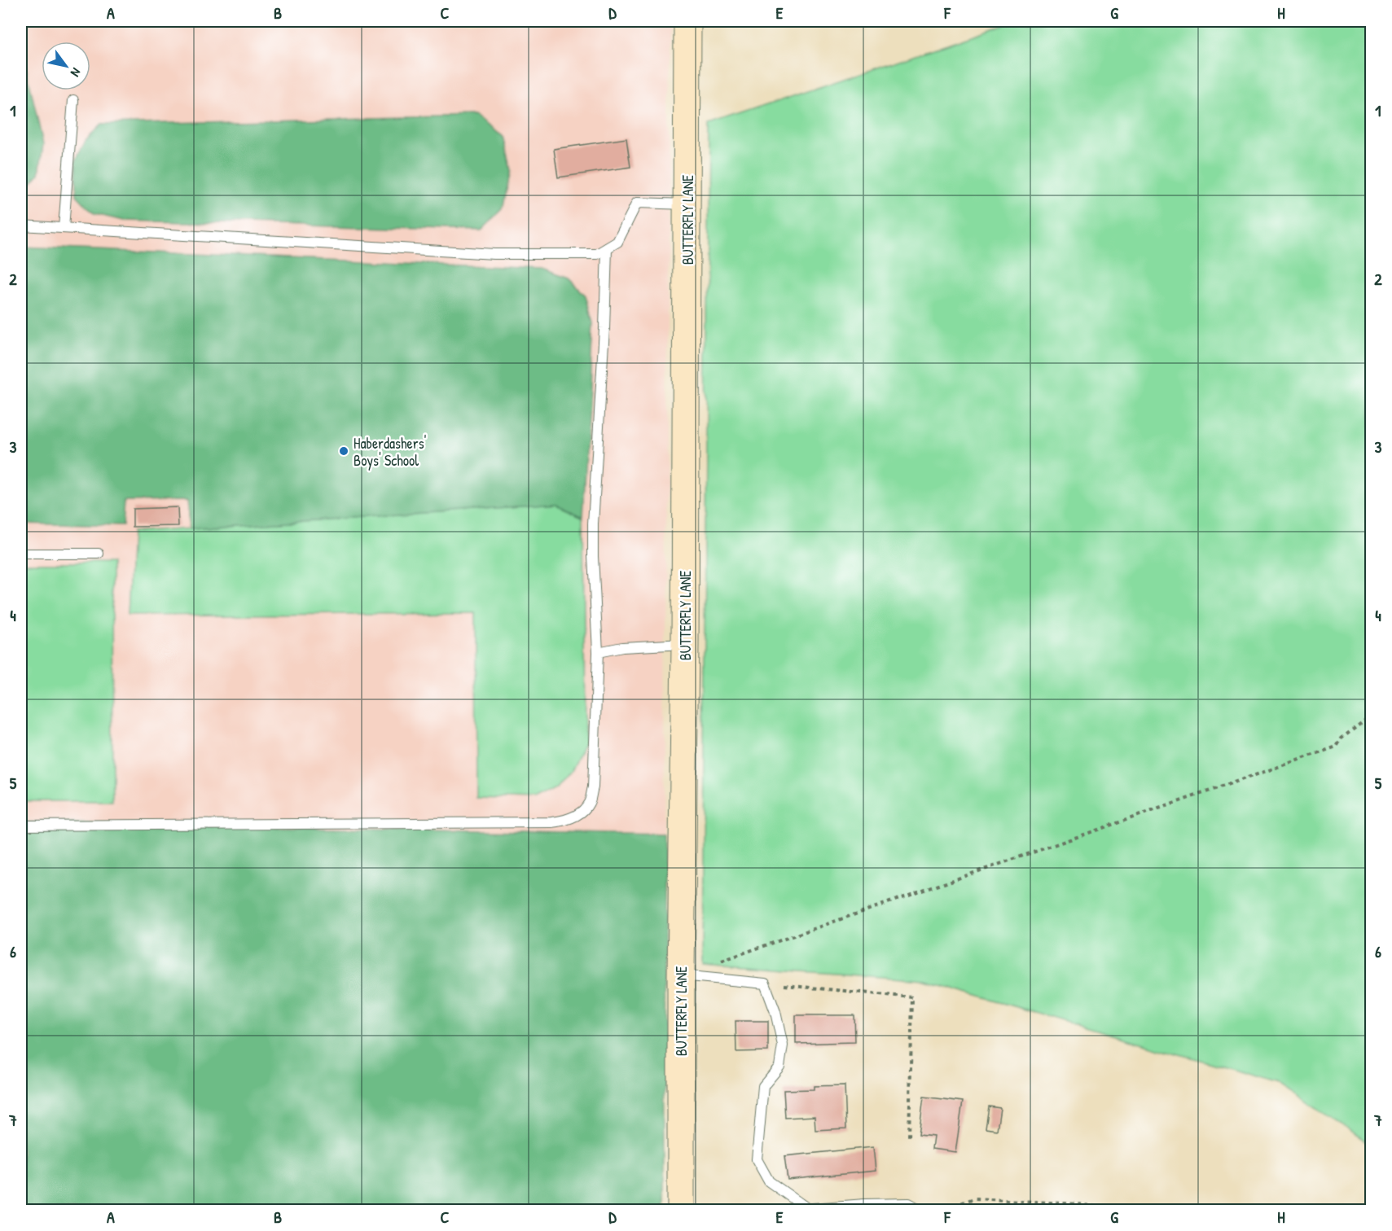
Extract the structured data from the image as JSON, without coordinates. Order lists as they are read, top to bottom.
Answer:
{
  "streets": {
    "street": ["BUTTERFLY LANE"]
  },
  "places": ["Haberdashers' Boys' School"],
  "north": "bottom right",
  "grid": {
    "columns": [
      "A",
      "B",
      "C",
      "D",
      "E",
      "F",
      "G",
      "H"
    ],
    "rows": [
      "1",
      "2",
      "3",
      "4",
      "5",
      "6",
      "7"
    ]
  }
}
